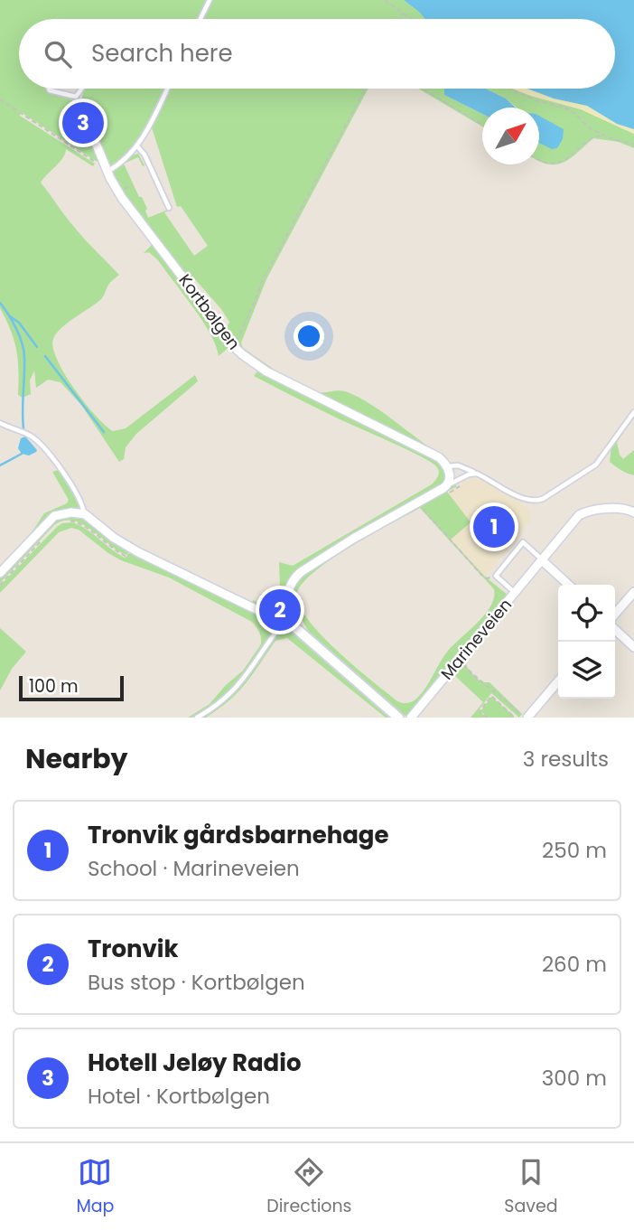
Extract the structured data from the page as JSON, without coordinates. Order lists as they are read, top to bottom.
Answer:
{
  "streets": {
    "street": ["Kortbølgen", "Marineveien"]
  },
  "scale_bar": "100 m",
  "north": "top right",
  "page": {
    "search": "Search here",
    "pins": ["3", "1", "2"],
    "scale": "100 m",
    "heading": ["Nearby", "3 results"],
    "list": [
      {
        "mark": "1",
        "name": "Tronvik gårdsbarnehage",
        "note": "School · Marineveien",
        "value": "250 m"
      },
      {
        "mark": "2",
        "name": "Tronvik",
        "note": "Bus stop · Kortbølgen",
        "value": "260 m"
      },
      {
        "mark": "3",
        "name": "Hotell Jeløy Radio",
        "note": "Hotel · Kortbølgen",
        "value": "300 m"
      }
    ],
    "nav": ["Map", "Directions", "Saved"]
  }
}
